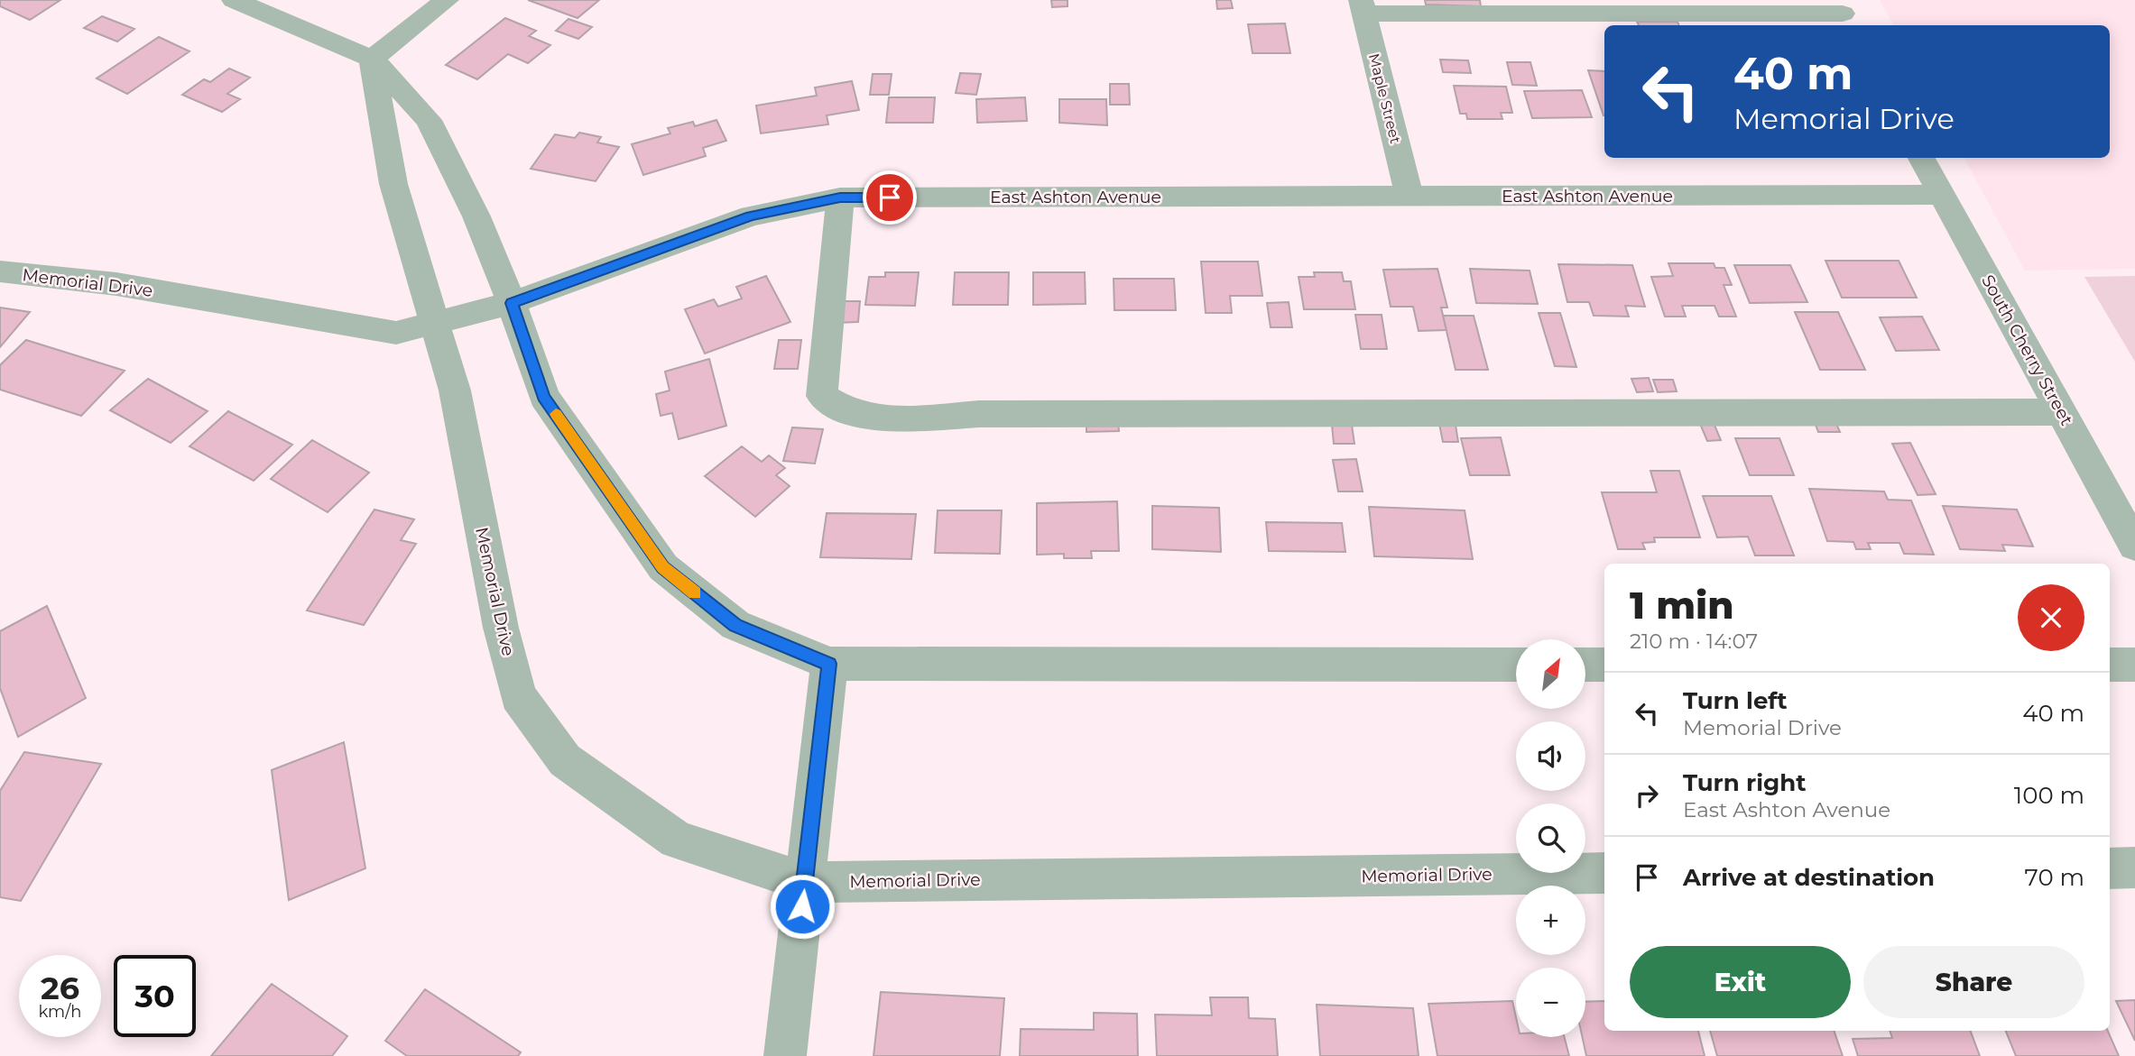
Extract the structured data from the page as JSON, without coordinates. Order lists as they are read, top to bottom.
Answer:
{
  "streets": {
    "street": [
      "Maple Street",
      "East Ashton Avenue",
      "Memorial Drive",
      "South Cherry Street"
    ]
  },
  "crossings": [
    ["Maple Street", "East Ashton Avenue"],
    ["East Ashton Avenue", "Memorial Drive"],
    ["East Ashton Avenue", "South Cherry Street"]
  ],
  "north": "top right",
  "page": {
    "turn": ["40 m", "Memorial Drive"],
    "heading": ["1 min", "210 m · 14:07"],
    "map_buttons": ["+", "−"],
    "list": [
      {
        "name": "Turn left",
        "note": "Memorial Drive",
        "value": "40 m"
      },
      {
        "name": "Turn right",
        "note": "East Ashton Avenue",
        "value": "100 m"
      },
      {
        "name": "Arrive at destination",
        "value": "70 m"
      }
    ],
    "buttons": ["Exit", "Share"],
    "speed": "26 km/h",
    "limit": "30"
  }
}
